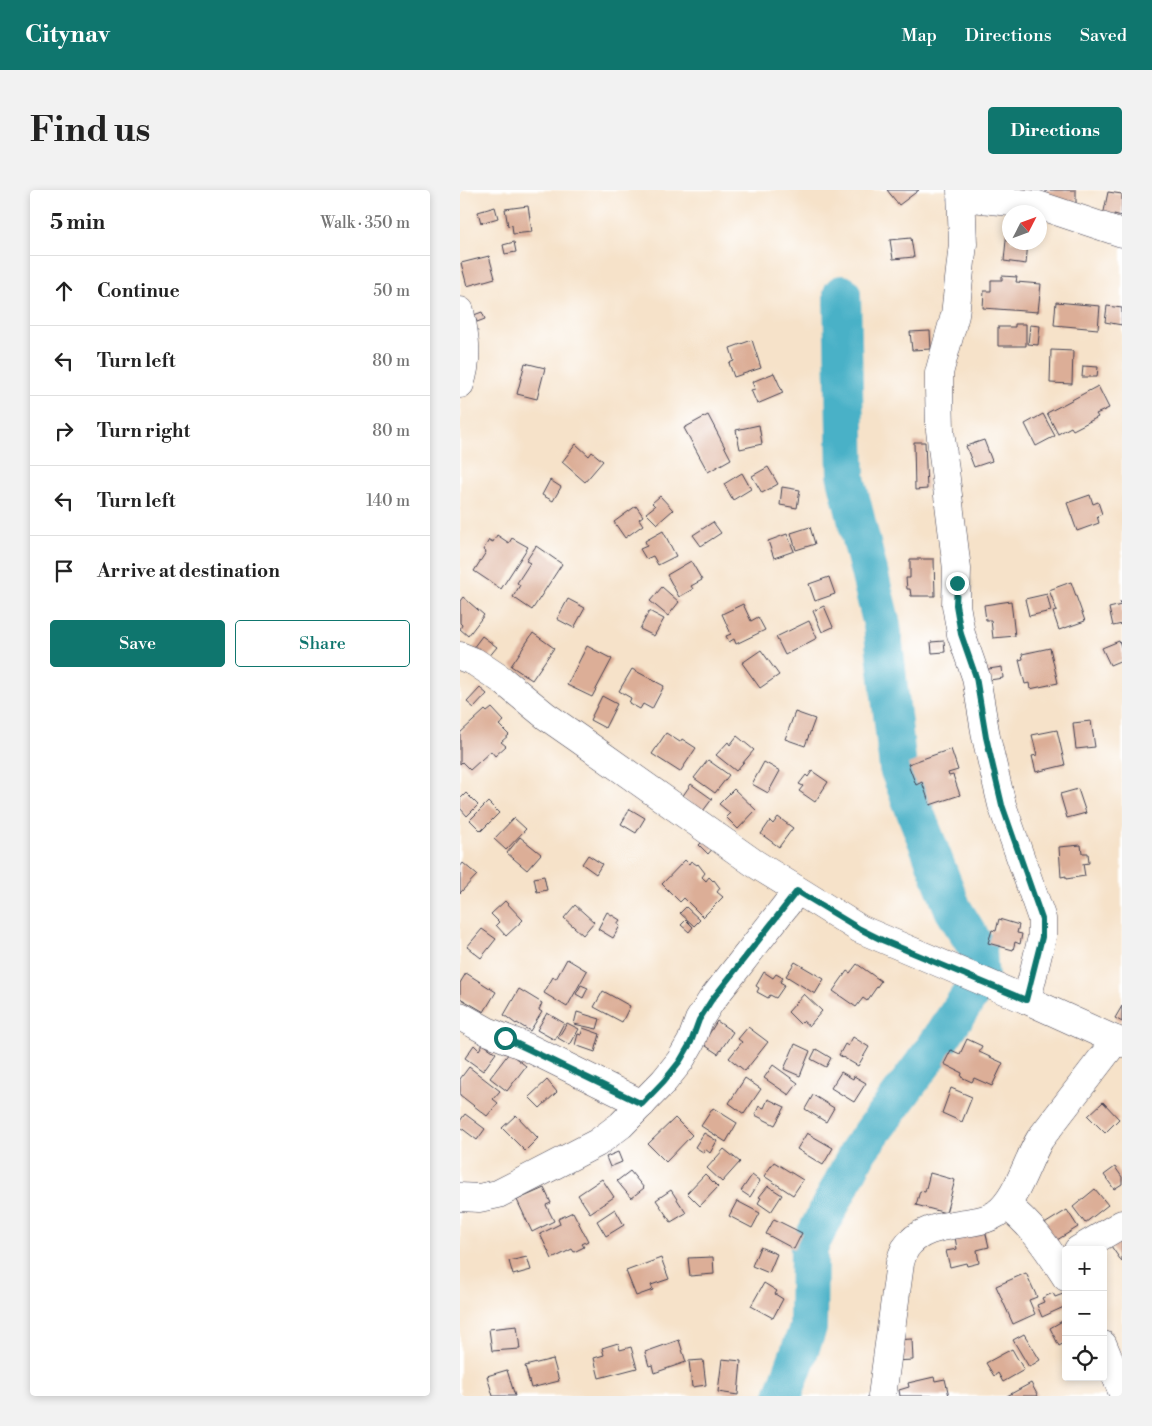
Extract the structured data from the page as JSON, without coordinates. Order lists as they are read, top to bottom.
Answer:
{
  "north": "top right",
  "page": {
    "header": "Citynav",
    "nav": ["Map", "Directions", "Saved"],
    "buttons": [
      "Directions",
      ["Save", "Share"]
    ],
    "title": "Find us",
    "heading": ["5 min", "Walk · 350 m"],
    "list": [
      ["Continue", "50 m"],
      ["Turn left", "80 m"],
      ["Turn right", "80 m"],
      ["Turn left", "140 m"],
      "Arrive at destination"
    ],
    "map_buttons": ["+", "−"]
  }
}
